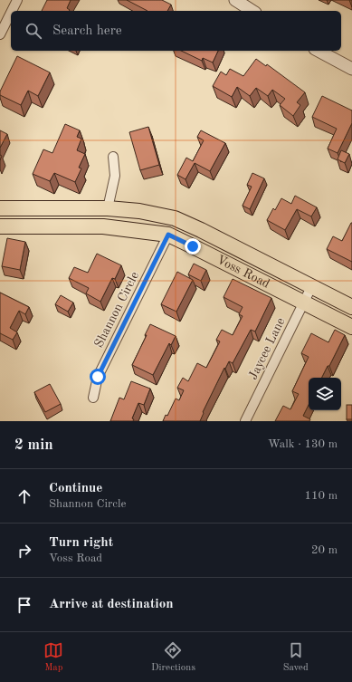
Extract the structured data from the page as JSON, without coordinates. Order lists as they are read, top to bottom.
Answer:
{
  "streets": {
    "main road": ["Voss Road"],
    "street": ["Shannon Circle", "Jaycee Lane"]
  },
  "crossings": [
    ["Voss Road", "Shannon Circle"],
    ["Voss Road", "Jaycee Lane"]
  ],
  "page": {
    "search": "Search here",
    "heading": ["2 min", "Walk · 130 m"],
    "list": [
      ["Continue", "Shannon Circle", "110 m"],
      ["Turn right", "Voss Road", "20 m"],
      "Arrive at destination"
    ],
    "nav": ["Map", "Directions", "Saved"]
  }
}
